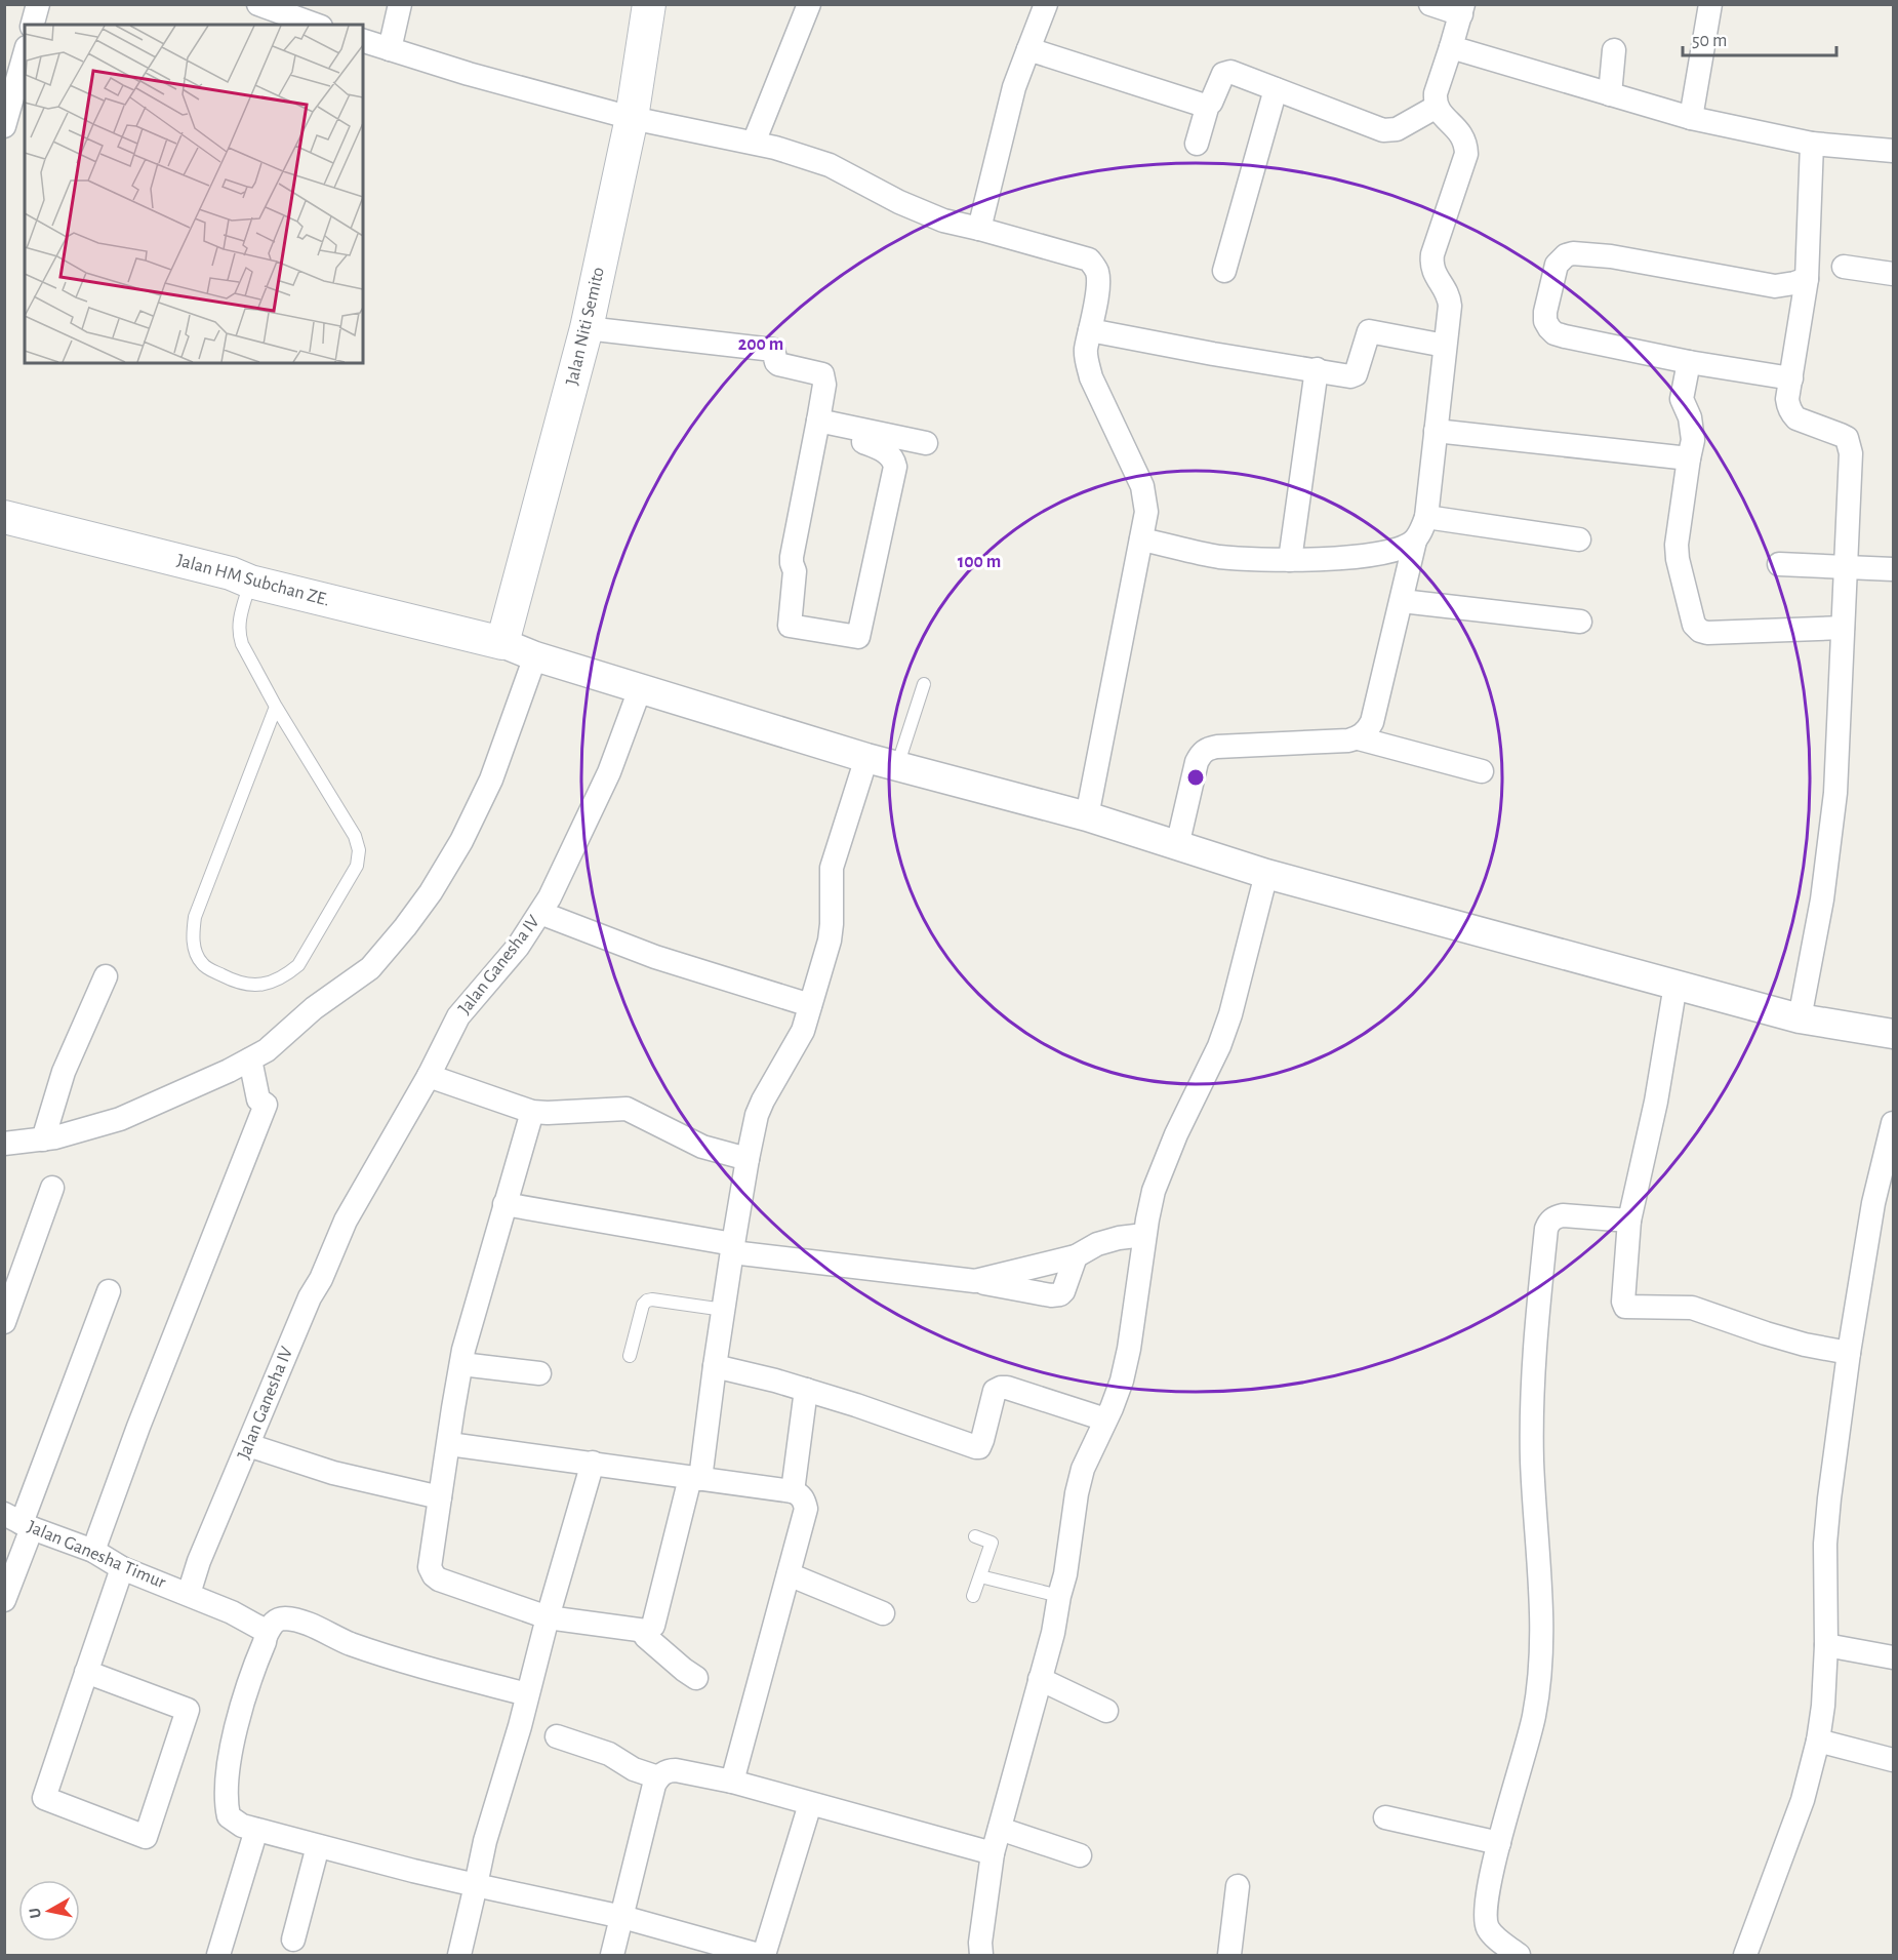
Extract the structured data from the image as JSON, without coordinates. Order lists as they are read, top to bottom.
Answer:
{
  "streets": {
    "main road": ["Jalan Niti Semito", "Jalan HM Subchan ZE."],
    "street": ["Jalan Ganesha IV", "Jalan Ganesha Timur"]
  },
  "crossings": [
    ["Jalan Niti Semito", "Jalan HM Subchan ZE."],
    ["Jalan Ganesha IV", "Jalan Ganesha Timur"]
  ],
  "scale_bar": "50 m",
  "north": "left",
  "rings": ["200 m", "100 m"]
}
